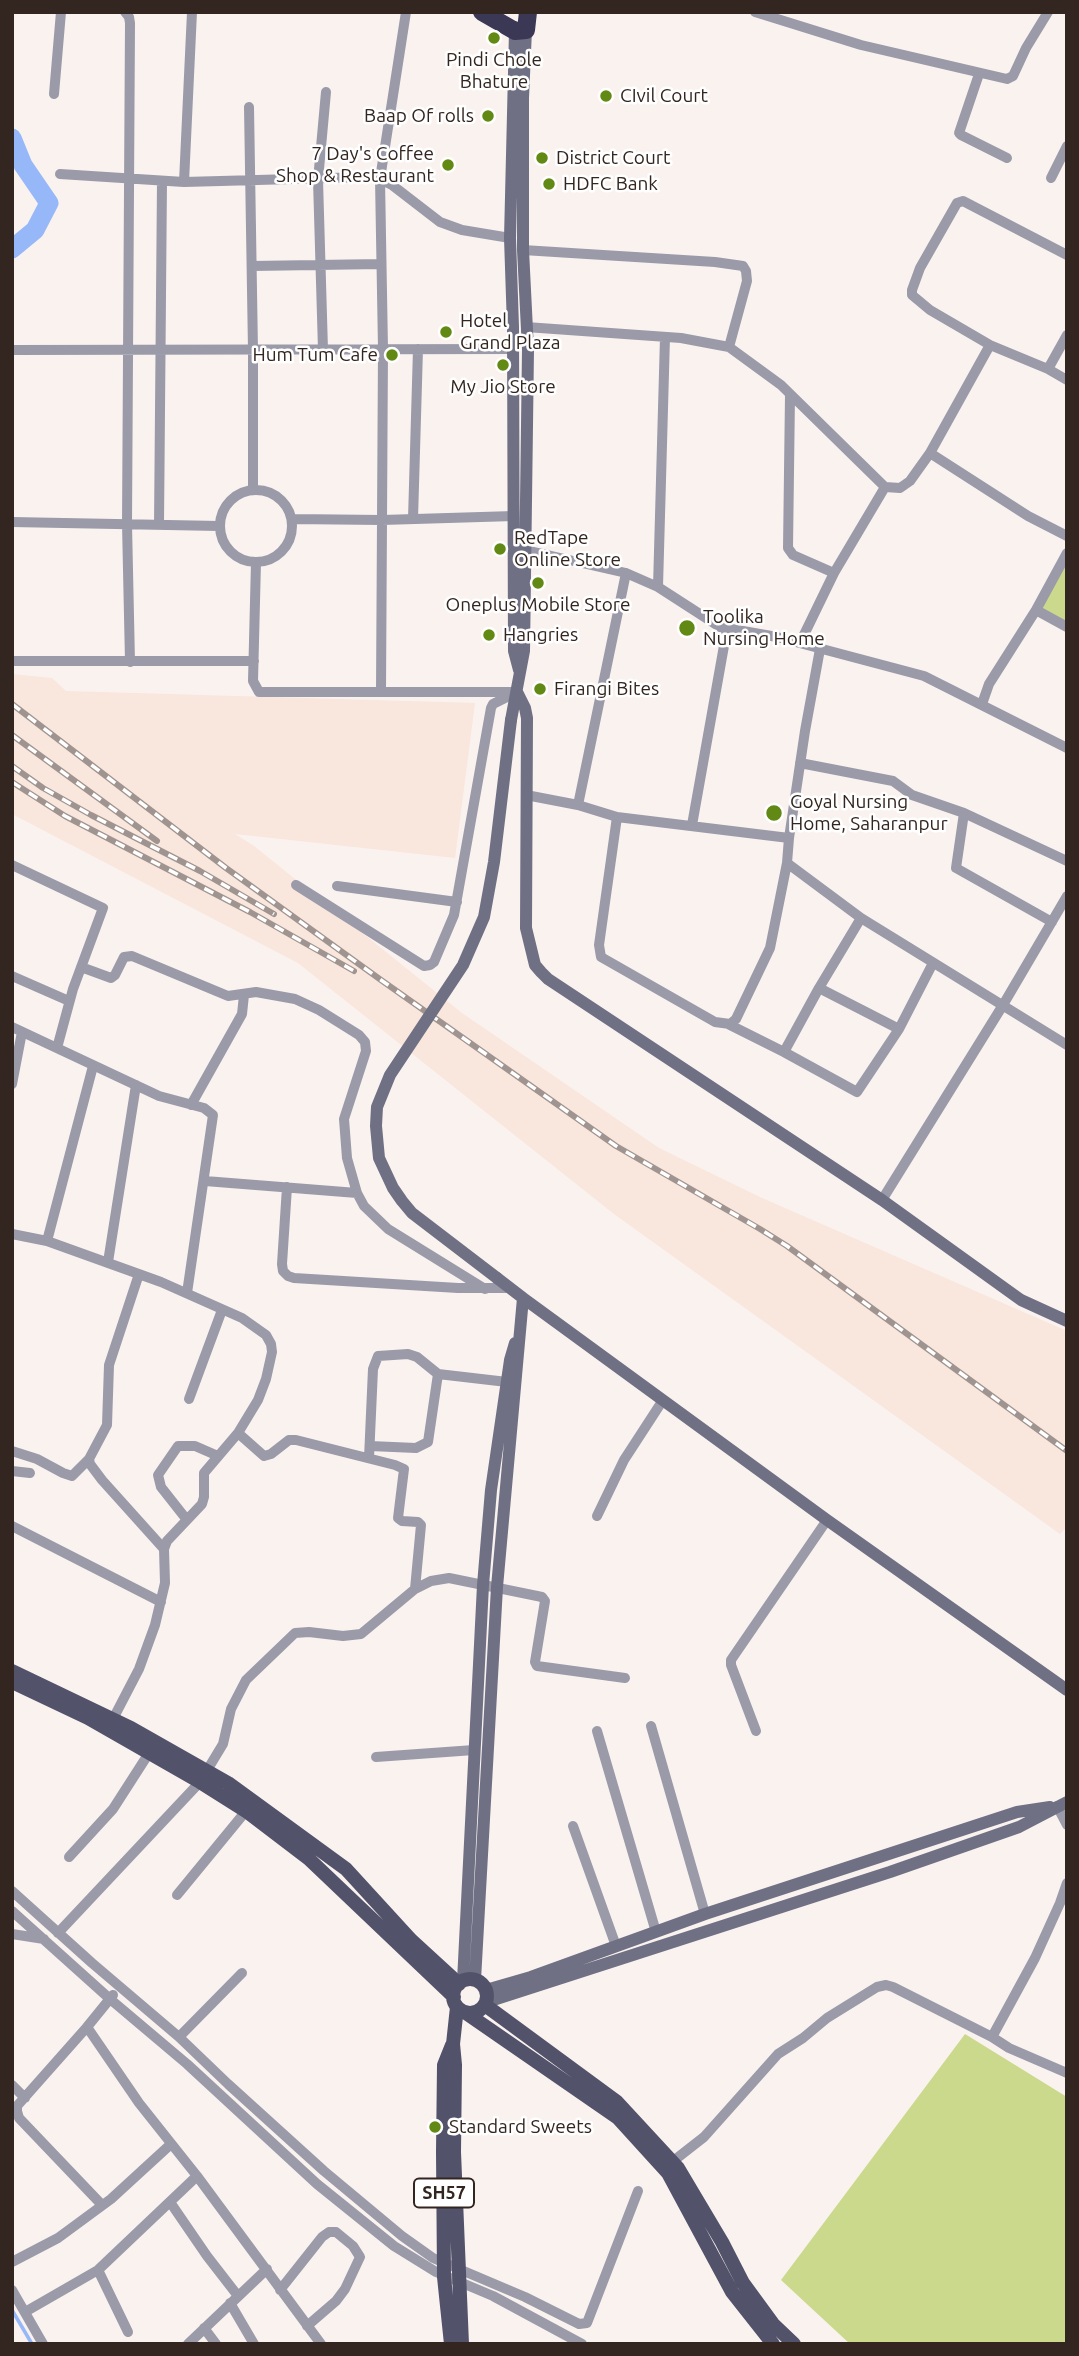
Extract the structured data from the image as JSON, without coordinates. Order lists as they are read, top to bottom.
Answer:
{
  "streets": {
    "main road": ["SH57"]
  },
  "places": [
    "Pindi Chole Bhature",
    "CIvil Court",
    "Baap Of rolls",
    "District Court",
    "7 Day's Coffee Shop & Restaurant",
    "HDFC Bank",
    "Hotel Grand Plaza",
    "Hum Tum Cafe",
    "My Jio Store",
    "RedTape Online Store",
    "Oneplus Mobile Store",
    "Toolika Nursing Home",
    "Hangries",
    "Firangi Bites",
    "Goyal Nursing Home, Saharanpur",
    "Standard Sweets"
  ]
}
